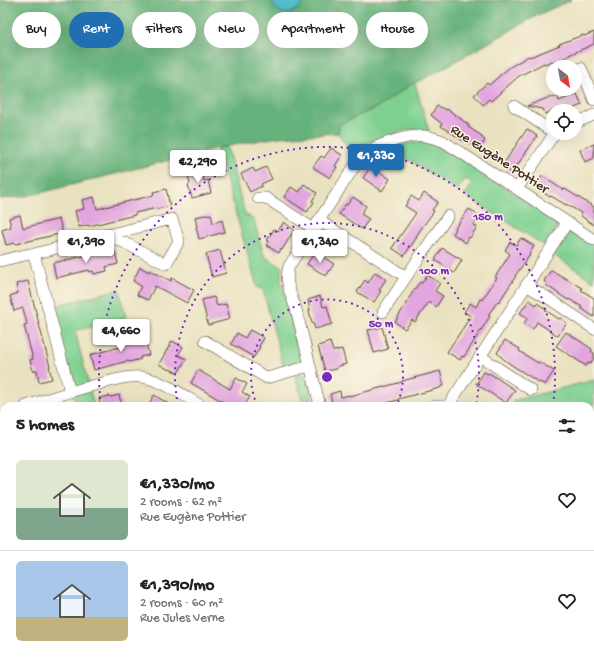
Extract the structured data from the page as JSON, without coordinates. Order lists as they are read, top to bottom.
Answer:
{
  "streets": {
    "street": ["Rue Eugène Pottier"]
  },
  "north": "bottom right",
  "page": {
    "chip": [
      "Buy",
      "Rent",
      "Filters",
      "New",
      "Apartment",
      "House"
    ],
    "price": [
      "€1,330",
      "€2,290",
      "€1,390",
      "€1,340",
      "€4,660"
    ],
    "heading": "5 homes",
    "list": [
      {
        "name": "€1,330/mo",
        "note": "2 rooms · 62 m² · Rue Eugène Pottier"
      },
      {
        "name": "€1,390/mo",
        "note": "2 rooms · 60 m² · Rue Jules Verne"
      }
    ]
  },
  "rings": ["150 m", "100 m", "50 m"]
}
